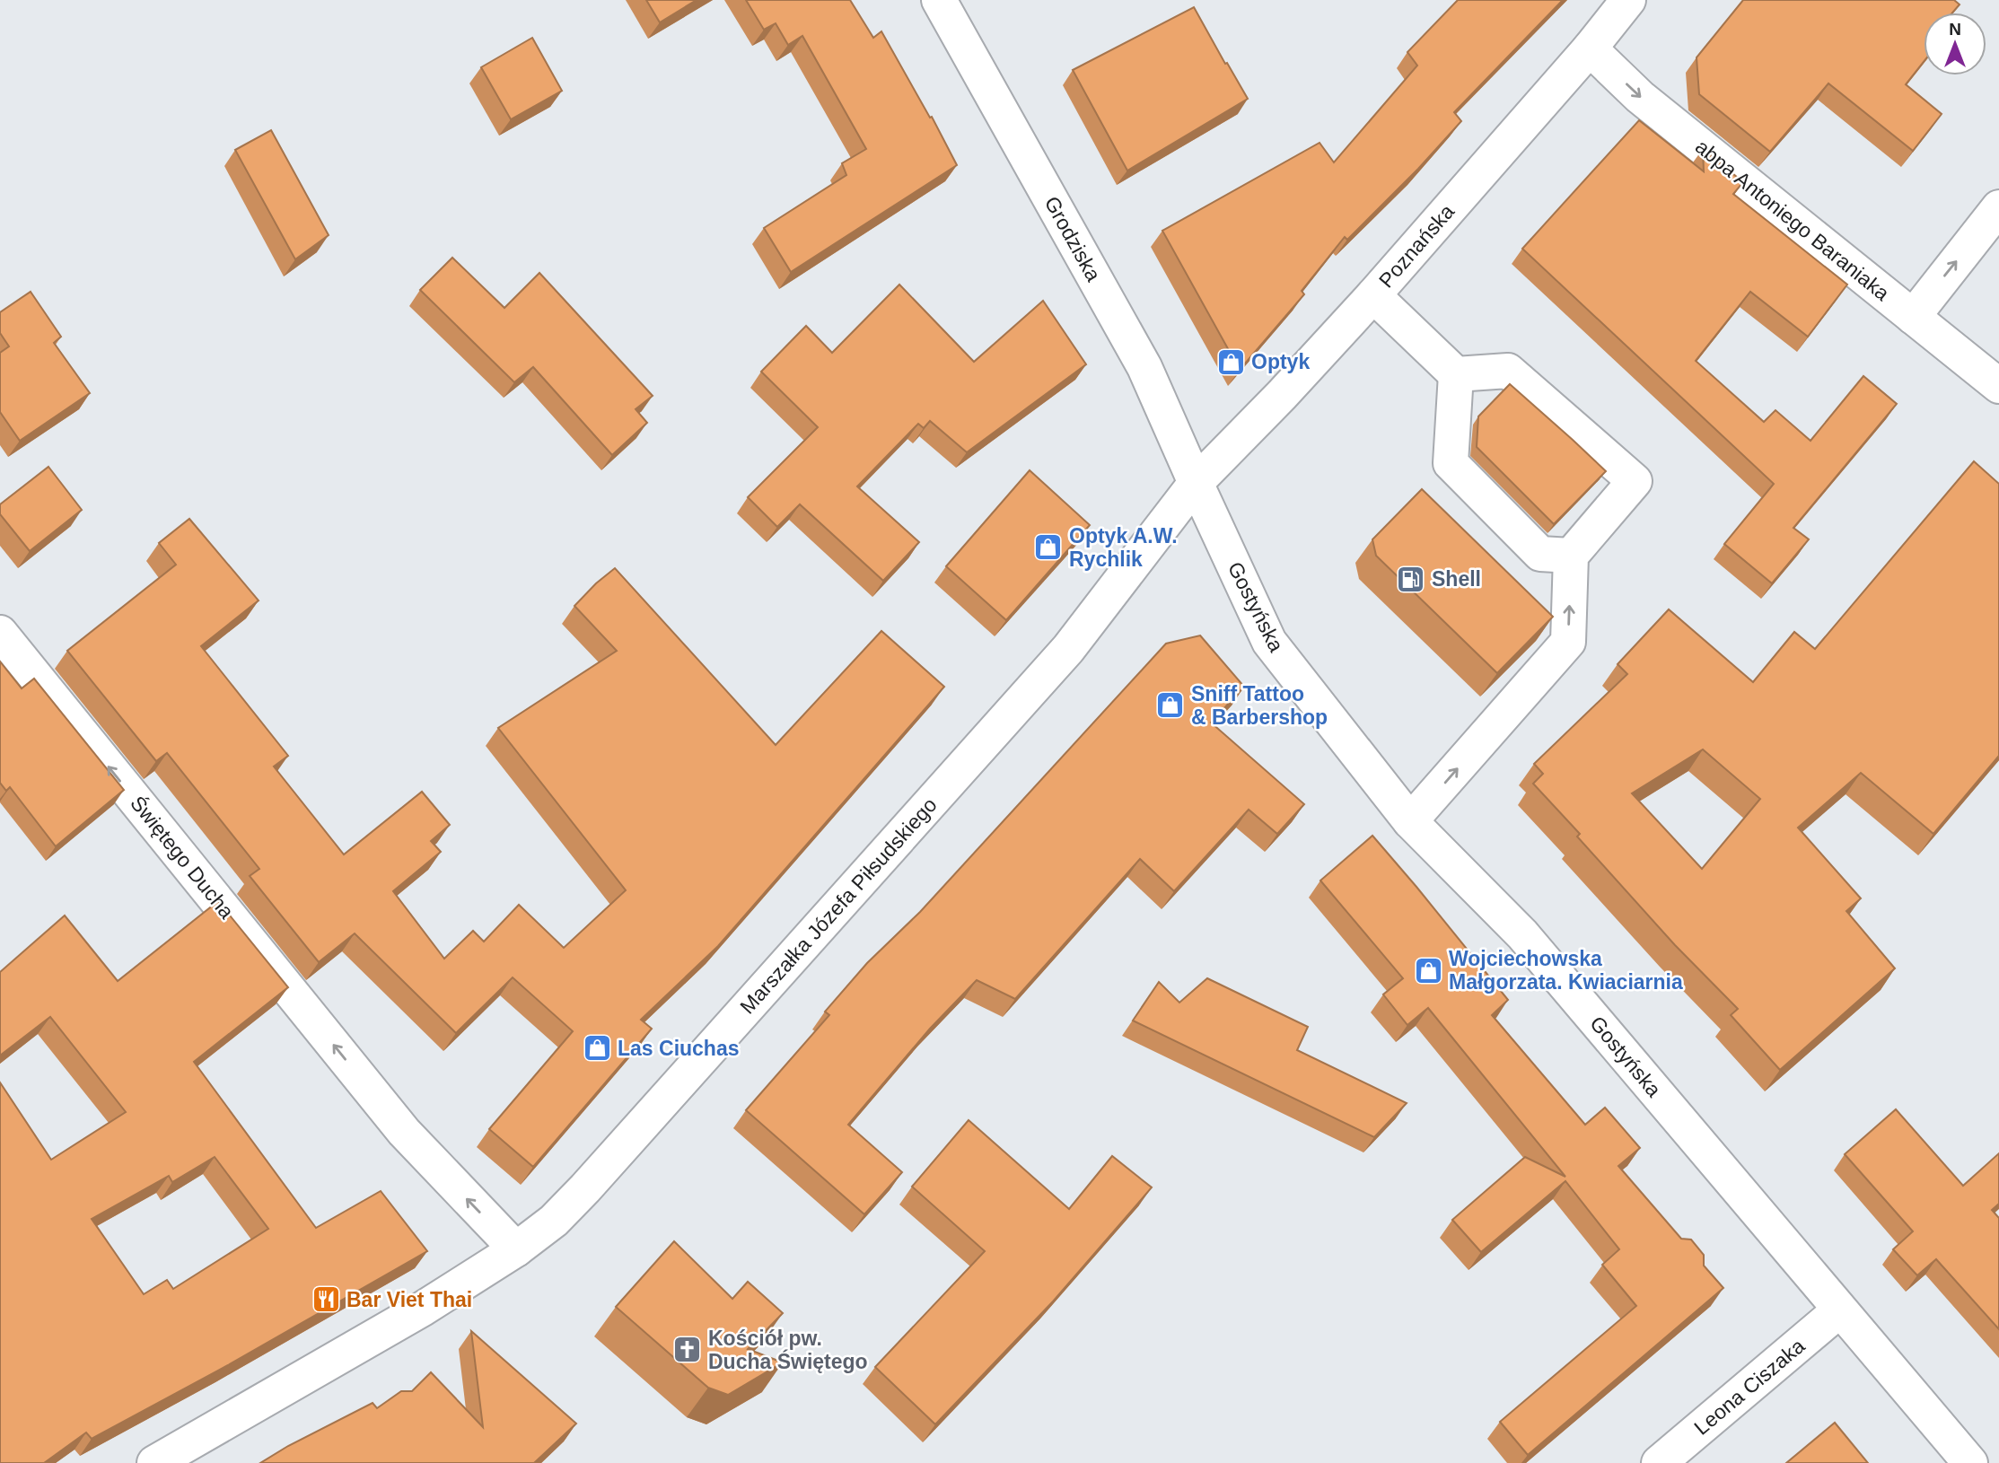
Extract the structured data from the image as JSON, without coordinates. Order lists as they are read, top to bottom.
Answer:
{
  "streets": {
    "street": [
      "abpa Antoniego Baraniaka",
      "Grodziska",
      "Poznańska",
      "Gostyńska",
      "Świętego Ducha",
      "Marszałka Józefa Piłsudskiego",
      "Leona Ciszaka"
    ]
  },
  "crossings": [
    ["abpa Antoniego Baraniaka", "Poznańska"],
    ["Grodziska", "Poznańska"],
    ["Grodziska", "Gostyńska"],
    ["Grodziska", "Marszałka Józefa Piłsudskiego"],
    ["Poznańska", "Gostyńska"],
    ["Poznańska", "Marszałka Józefa Piłsudskiego"],
    ["Gostyńska", "Marszałka Józefa Piłsudskiego"],
    ["Gostyńska", "Leona Ciszaka"],
    ["Świętego Ducha", "Marszałka Józefa Piłsudskiego"]
  ],
  "one_way": ["abpa Antoniego Baraniaka", "Świętego Ducha"],
  "places": {
    "shop": [
      "Optyk",
      "Optyk A.W. Rychlik",
      "Sniff Tattoo & Barbershop",
      "Wojciechowska Małgorzata. Kwiaciarnia",
      "Las Ciuchas"
    ],
    "fuel station": ["Shell"],
    "restaurant": ["Bar Viet Thai"],
    "church": ["Kościół pw. Ducha Świętego"]
  },
  "north": "top"
}
